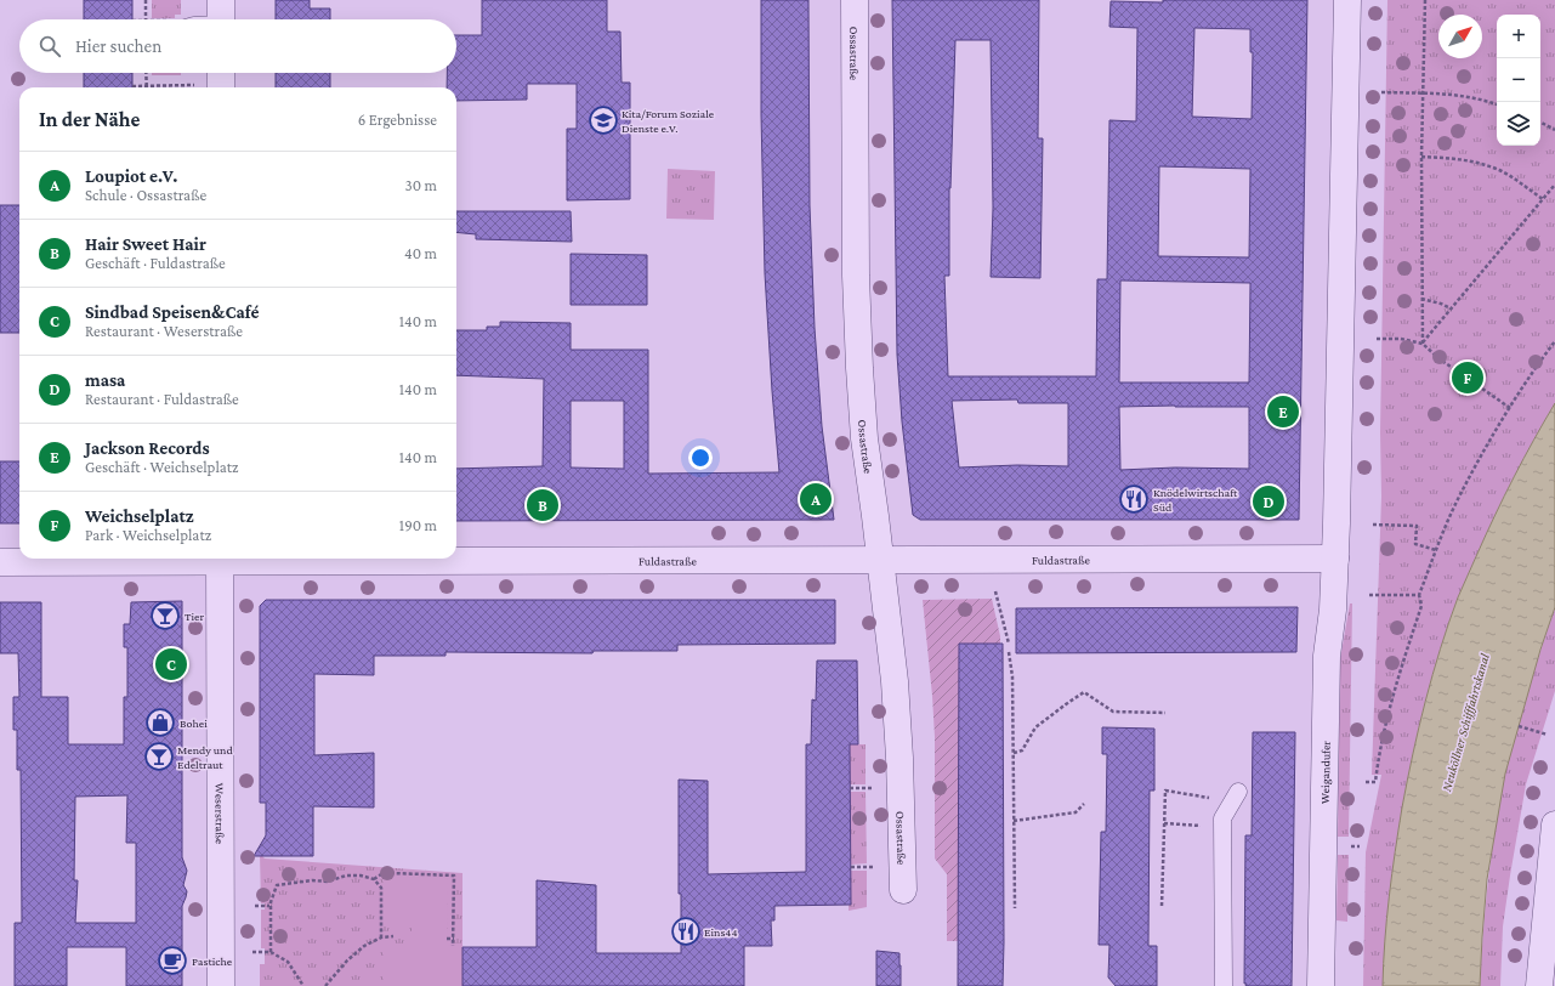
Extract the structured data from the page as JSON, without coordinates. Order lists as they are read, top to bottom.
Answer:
{
  "streets": {
    "street": [
      "Ossastraße",
      "Fuldastraße",
      "Weigandufer",
      "Weserstraße"
    ]
  },
  "crossings": [
    ["Ossastraße", "Fuldastraße"],
    ["Fuldastraße", "Weigandufer"],
    ["Fuldastraße", "Weserstraße"]
  ],
  "water": ["Neuköllner Schifffahrtskanal"],
  "places": {
    "school or university": ["Kita/Forum Soziale Dienste e.V."],
    "restaurant": ["Knödelwirtschaft Süd", "Eins44"],
    "bar": ["Tier", "Mendy und Edeltraut"],
    "shop": ["Bohei"],
    "cafe": ["Pastiche"]
  },
  "north": "top right",
  "page": {
    "map_buttons": ["+", "−"],
    "search": "Hier suchen",
    "heading": ["In der Nähe", "6 Ergebnisse"],
    "list": [
      {
        "mark": "A",
        "name": "Loupiot e.V.",
        "note": "Schule · Ossastraße",
        "value": "30 m"
      },
      {
        "mark": "B",
        "name": "Hair Sweet Hair",
        "note": "Geschäft · Fuldastraße",
        "value": "40 m"
      },
      {
        "mark": "C",
        "name": "Sindbad Speisen&Café",
        "note": "Restaurant · Weserstraße",
        "value": "140 m"
      },
      {
        "mark": "D",
        "name": "masa",
        "note": "Restaurant · Fuldastraße",
        "value": "140 m"
      },
      {
        "mark": "E",
        "name": "Jackson Records",
        "note": "Geschäft · Weichselplatz",
        "value": "140 m"
      },
      {
        "mark": "F",
        "name": "Weichselplatz",
        "note": "Park · Weichselplatz",
        "value": "190 m"
      }
    ],
    "pins": [
      "F",
      "E",
      "A",
      "D",
      "B",
      "C"
    ]
  }
}
